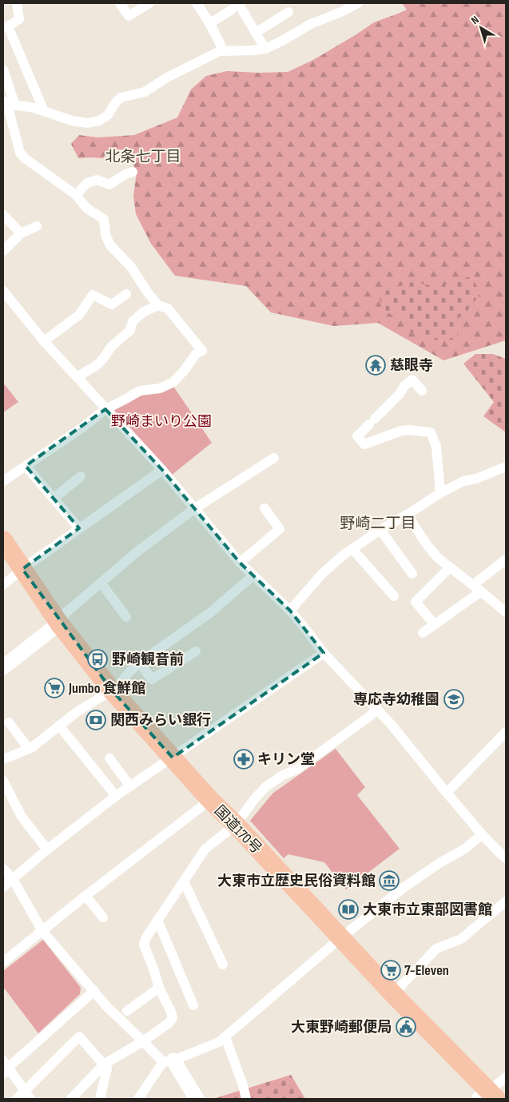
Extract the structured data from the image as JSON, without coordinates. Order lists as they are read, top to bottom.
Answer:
{
  "streets": {
    "highway": ["国道170号"]
  },
  "districts": ["北条七丁目", "野崎二丁目"],
  "parks": ["野崎まいり公園"],
  "places": {
    "temple": ["慈眼寺"],
    "bus stop": ["野崎観音前"],
    "supermarket": ["Jumbo 食鮮館", "7-Eleven"],
    "school or university": ["専応寺幼稚園"],
    "bank": ["関西みらい銀行"],
    "pharmacy": ["キリン堂"],
    "museum": ["大東市立歴史民俗資料館"],
    "library": ["大東市立東部図書館"],
    "public building": ["大東野崎郵便局"]
  },
  "north": "top left"
}
